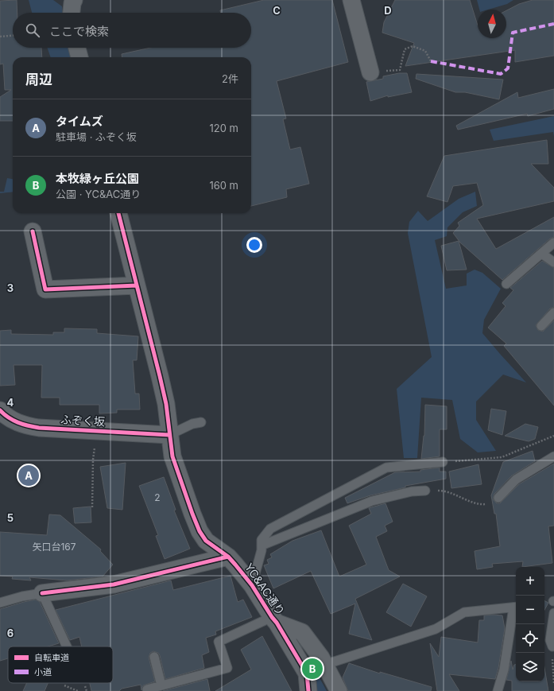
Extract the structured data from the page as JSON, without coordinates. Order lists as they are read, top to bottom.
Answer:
{
  "streets": {
    "street": ["ふぞく坂", "YC&AC通り"]
  },
  "crossings": [
    ["ふぞく坂", "YC&AC通り"]
  ],
  "house_numbers": ["2", "矢口台167"],
  "legend": ["自転車道", "小道"],
  "north": "top",
  "page": {
    "search": "ここで検索",
    "heading": ["周辺", "2件"],
    "list": [
      {
        "mark": "A",
        "name": "タイムズ",
        "note": "駐車場 · ふぞく坂",
        "value": "120 m"
      },
      {
        "mark": "B",
        "name": "本牧緑ヶ丘公園",
        "note": "公園 · YC&AC通り",
        "value": "160 m"
      }
    ],
    "pins": ["A", "B"],
    "map_buttons": ["+", "−"]
  },
  "grid": {
    "columns": ["C", "D"],
    "rows": [
      "3",
      "4",
      "5",
      "6"
    ]
  }
}
